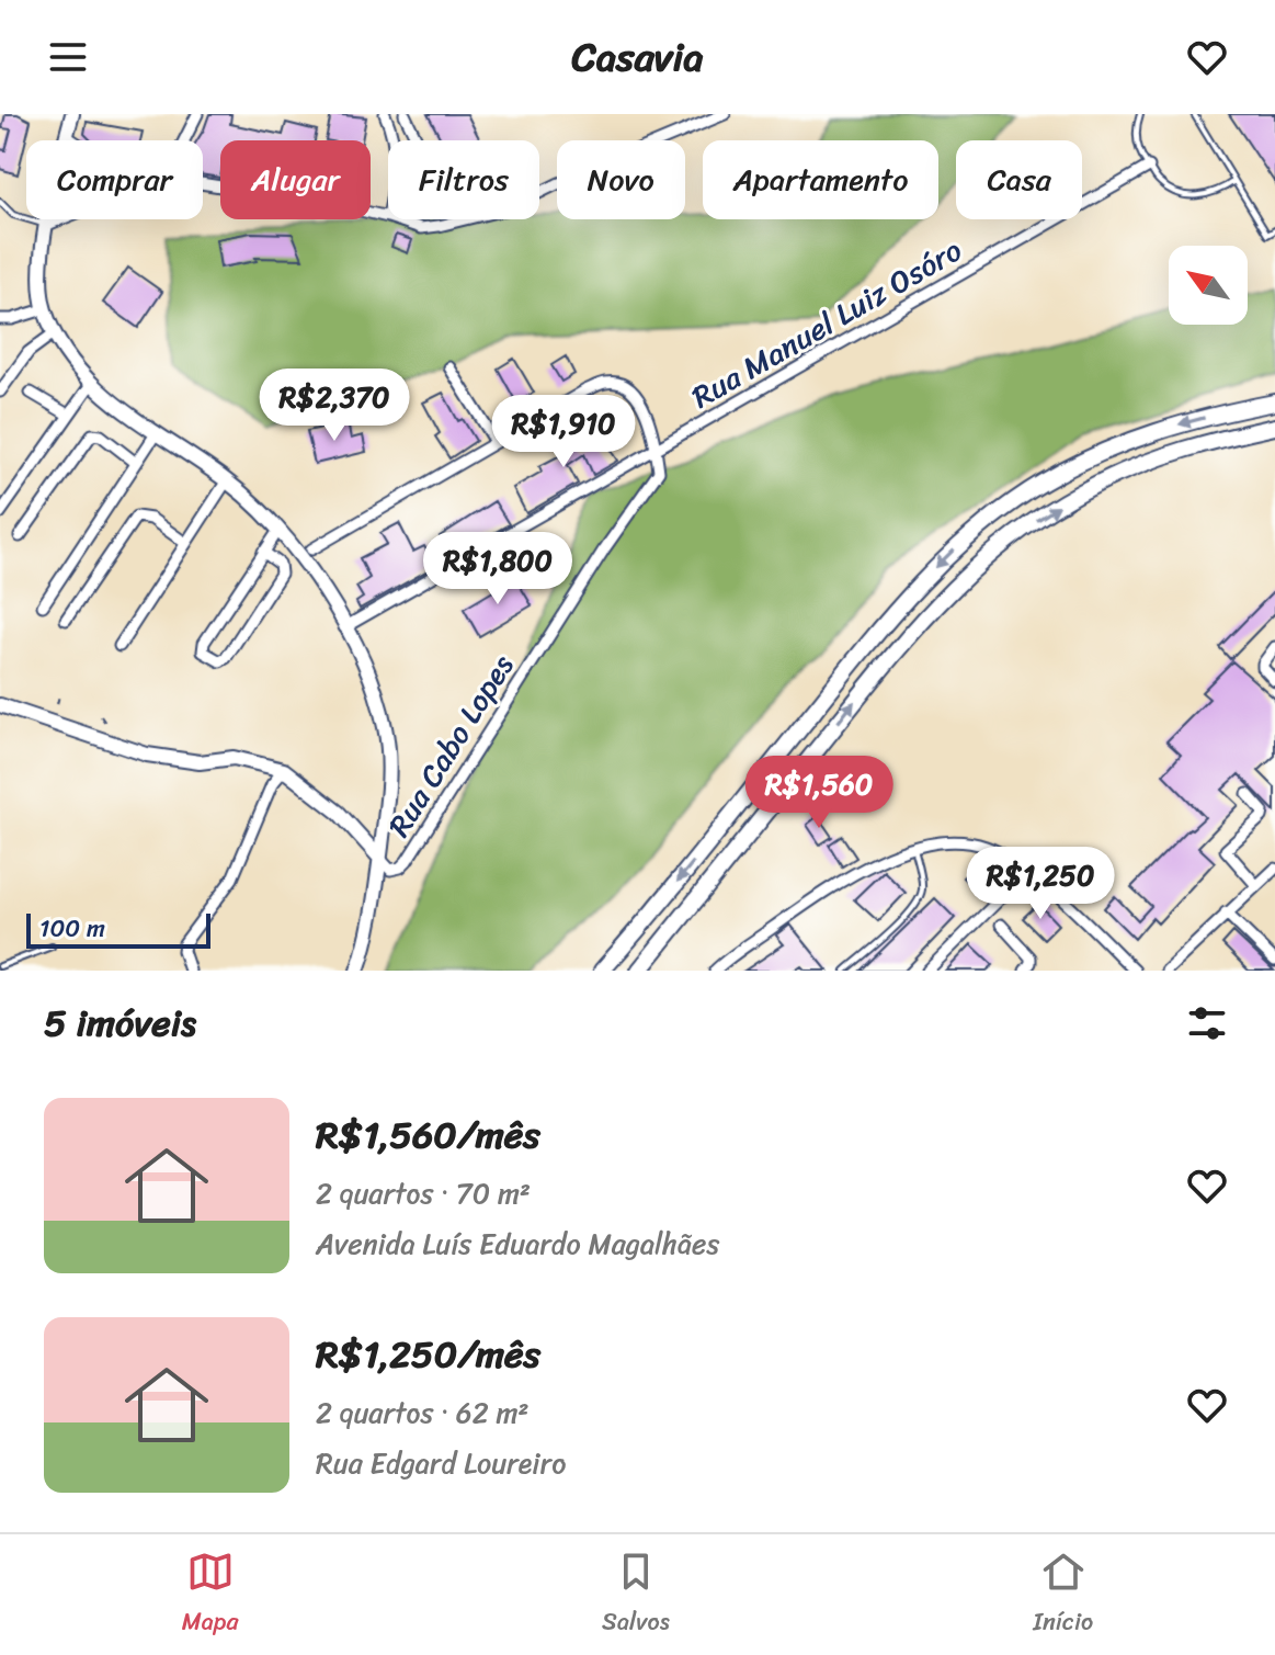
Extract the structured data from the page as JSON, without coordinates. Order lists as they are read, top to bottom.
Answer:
{
  "streets": {
    "street": ["Rua Manuel Luiz Osóro", "Rua Cabo Lopes"]
  },
  "crossings": [
    ["Rua Manuel Luiz Osóro", "Rua Cabo Lopes"]
  ],
  "scale_bar": "100 m",
  "north": "top left",
  "page": {
    "header": "Casavia",
    "chip": [
      "Comprar",
      "Alugar",
      "Filtros",
      "Novo",
      "Apartamento",
      "Casa"
    ],
    "price": [
      "R$2,370",
      "R$1,910",
      "R$1,800",
      "R$1,560",
      "R$1,250"
    ],
    "scale": "100 m",
    "heading": "5 imóveis",
    "list": [
      {
        "name": "R$1,560/mês",
        "note": "2 quartos · 70 m² · Avenida Luís Eduardo Magalhães"
      },
      {
        "name": "R$1,250/mês",
        "note": "2 quartos · 62 m² · Rua Edgard Loureiro"
      }
    ],
    "tabs": ["Mapa", "Salvos", "Início"]
  }
}
